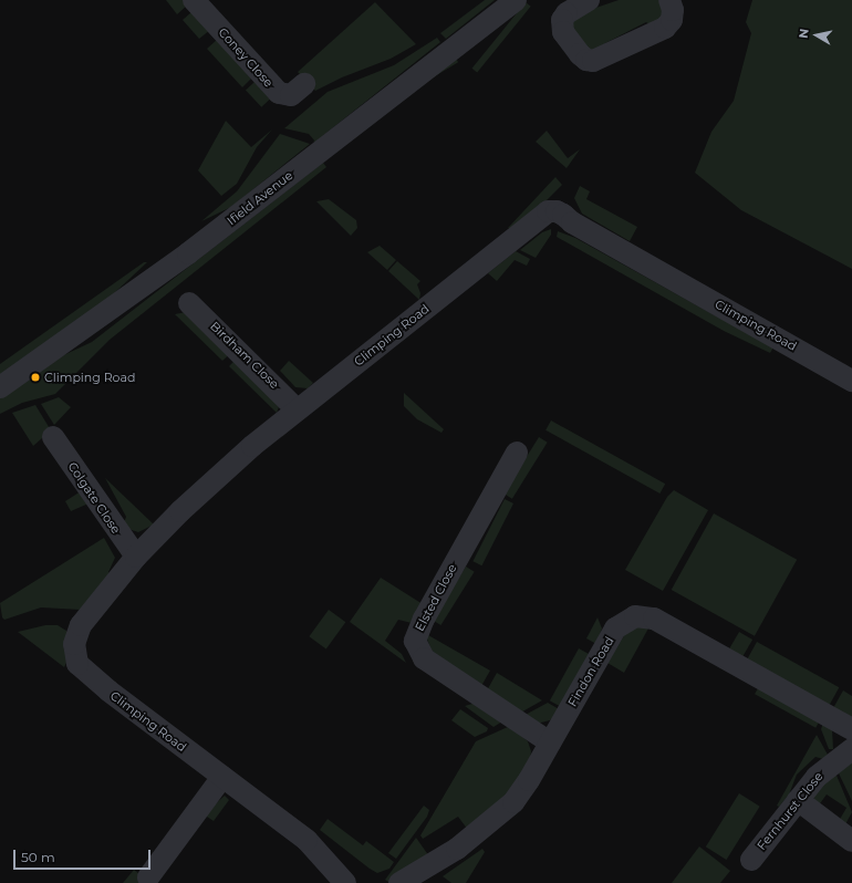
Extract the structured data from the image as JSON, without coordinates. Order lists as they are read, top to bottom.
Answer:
{
  "streets": {
    "street": [
      "Coney Close",
      "Ifield Avenue",
      "Climping Road",
      "Birdham Close",
      "Colgate Close",
      "Elsted Close",
      "Findon Road",
      "Fernhurst Close"
    ]
  },
  "crossings": [
    ["Climping Road", "Birdham Close"],
    ["Climping Road", "Colgate Close"],
    ["Elsted Close", "Findon Road"]
  ],
  "places": ["Climping Road"],
  "scale_bar": "50 m",
  "north": "left"
}
